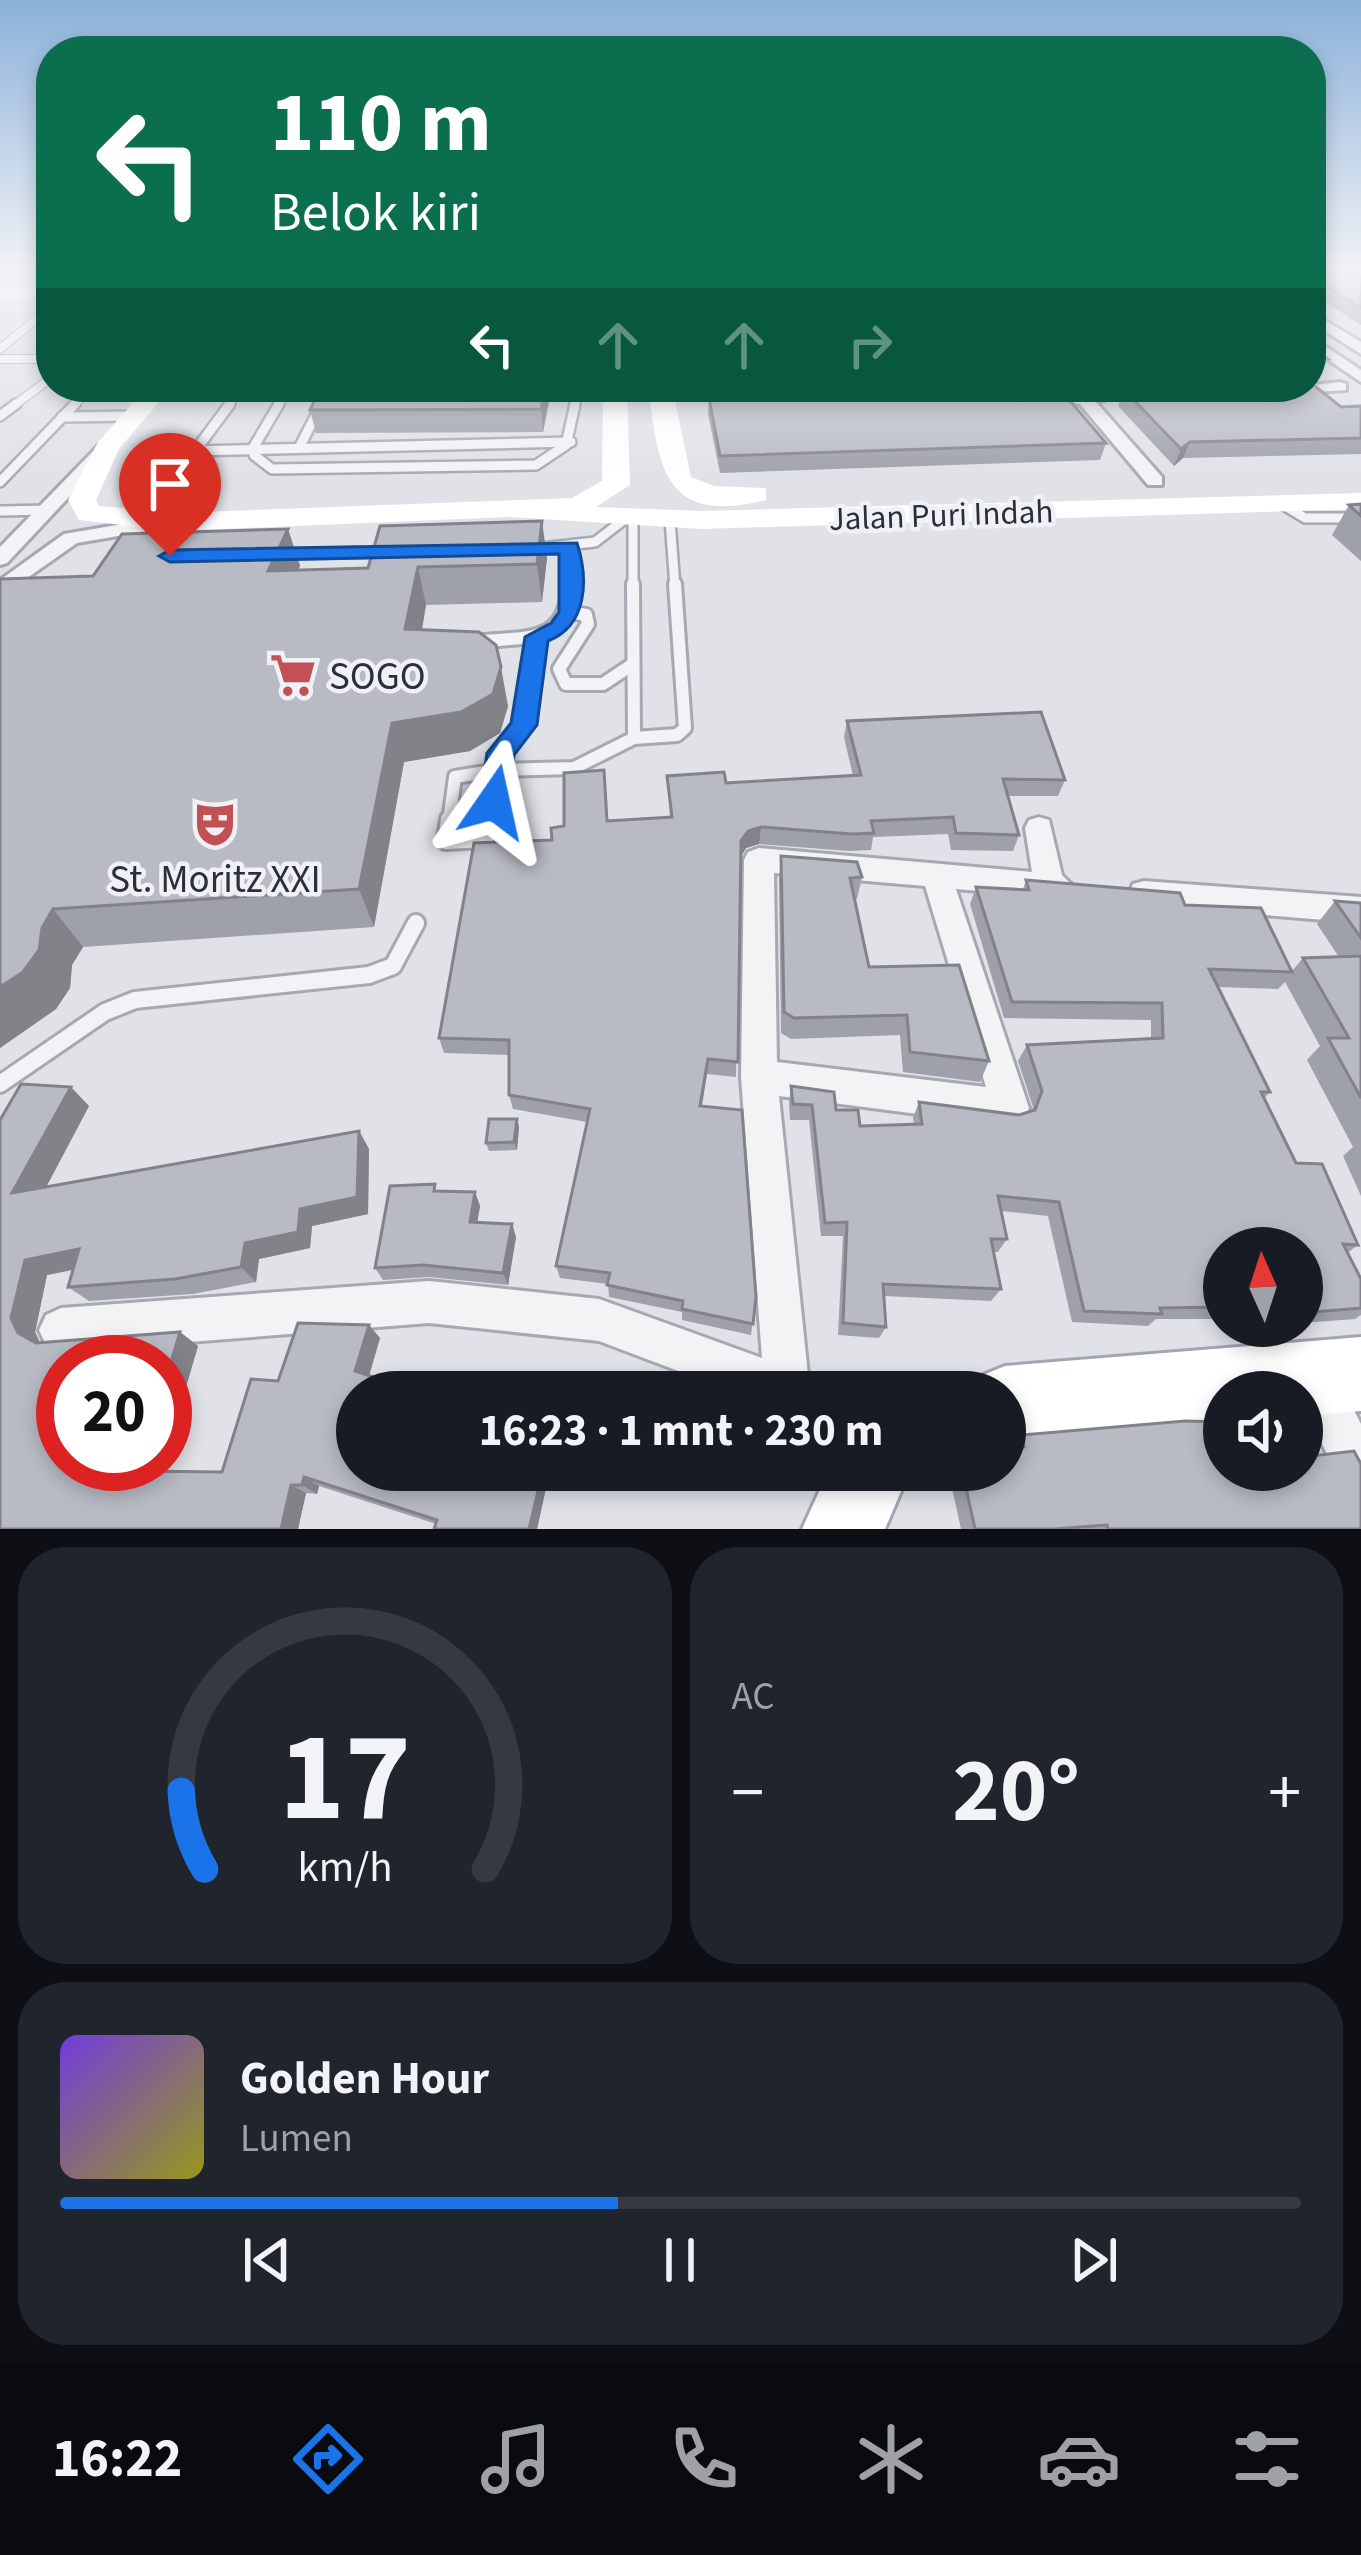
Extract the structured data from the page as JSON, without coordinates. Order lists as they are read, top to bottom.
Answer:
{
  "streets": {
    "main road": ["Jalan Puri Indah"]
  },
  "places": {
    "supermarket": ["SOGO"],
    "theatre": ["St. Moritz XXI"]
  },
  "north": "top",
  "page": {
    "turn": ["110 m", "Belok kiri"],
    "limit": "20",
    "trip": "16:23 · 1 mnt · 230 m",
    "tile": "AC",
    "heat": ["−", "20°", "+"],
    "song": ["Golden Hour", "Lumen"],
    "tabs": "16:22",
    "gauge": ["17", "km/h"]
  }
}
